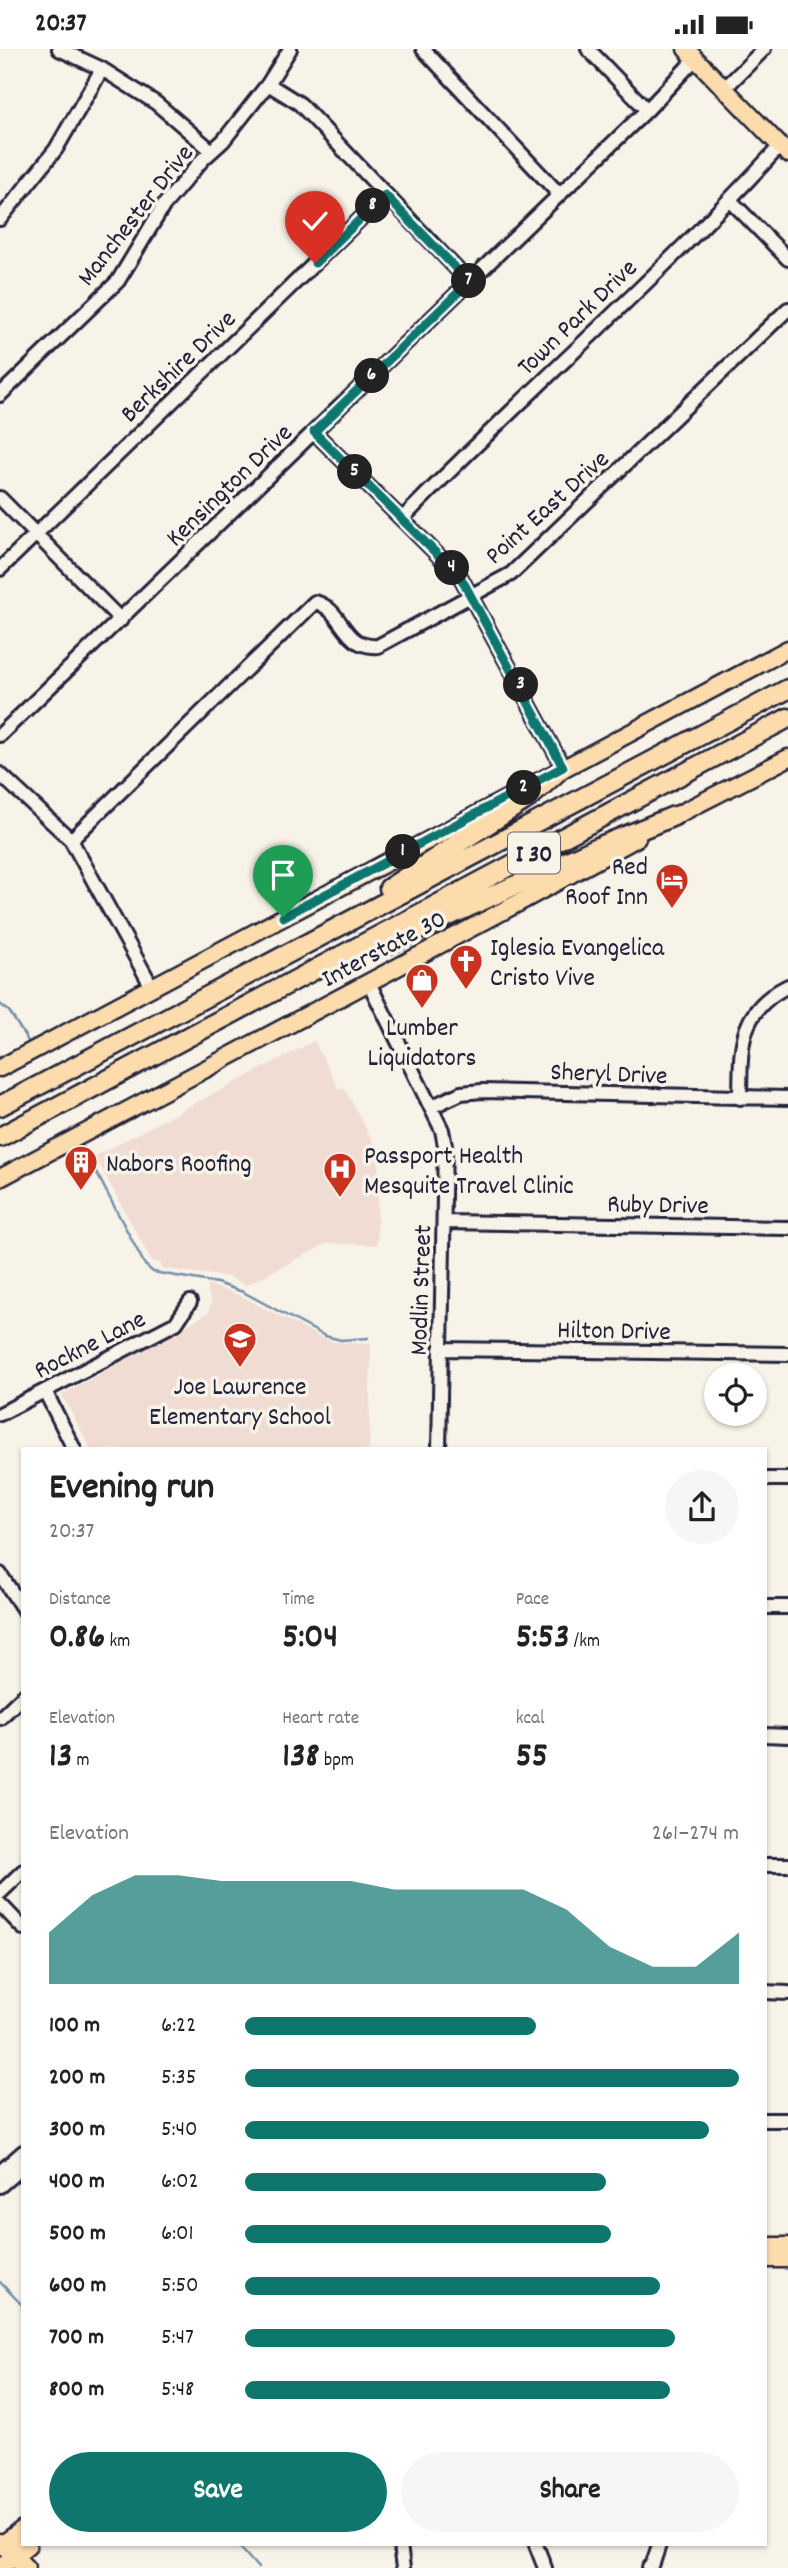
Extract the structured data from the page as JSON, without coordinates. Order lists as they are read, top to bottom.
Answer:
{
  "streets": {
    "highway": ["I 30"],
    "main road": ["Interstate 30"],
    "street": [
      "Manchester Drive",
      "Town Park Drive",
      "Berkshire Drive",
      "Kensington Drive",
      "Point East Drive",
      "Sheryl Drive",
      "Ruby Drive",
      "Modlin Street",
      "Hilton Drive",
      "Rockne Lane"
    ]
  },
  "crossings": [
    ["Interstate 30", "Modlin Street"],
    ["Sheryl Drive", "Modlin Street"],
    ["Ruby Drive", "Modlin Street"],
    ["Modlin Street", "Hilton Drive"]
  ],
  "places": {
    "hotel": ["Red Roof Inn"],
    "church": ["Iglesia Evangelica Cristo Vive"],
    "shop": ["Lumber Liquidators"],
    "building": ["Nabors Roofing"],
    "hospital": ["Passport Health Mesquite Travel Clinic"],
    "school or university": ["Joe Lawrence Elementary School"]
  },
  "page": {
    "status": "20:37",
    "pins": [
      "8",
      "7",
      "6",
      "5",
      "4",
      "3",
      "2",
      "1"
    ],
    "heading": ["Evening run", "20:37"],
    "stats": [
      ["Distance", "0.86 km"],
      ["Time", "5:04"],
      ["Pace", "5:53 /km"],
      ["Elevation", "13 m"],
      ["Heart rate", "138 bpm"],
      ["kcal", "55"]
    ],
    "chart": ["Elevation", "261–274 m"],
    "list": [
      {
        "name": "100 m",
        "note": "6:22"
      },
      {
        "name": "200 m",
        "note": "5:35"
      },
      {
        "name": "300 m",
        "note": "5:40"
      },
      {
        "name": "400 m",
        "note": "6:02"
      },
      {
        "name": "500 m",
        "note": "6:01"
      },
      {
        "name": "600 m",
        "note": "5:50"
      },
      {
        "name": "700 m",
        "note": "5:47"
      },
      {
        "name": "800 m",
        "note": "5:48"
      }
    ],
    "buttons": ["Save", "Share"]
  }
}
